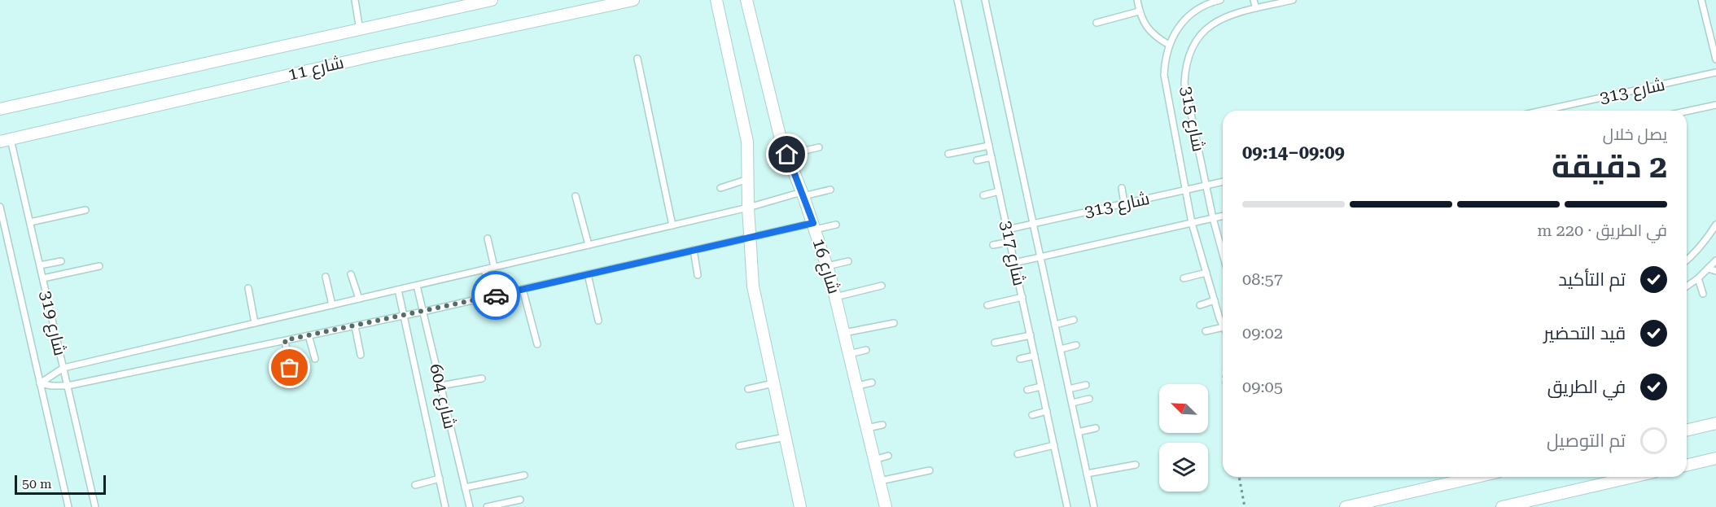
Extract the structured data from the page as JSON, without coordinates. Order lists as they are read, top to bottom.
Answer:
{
  "streets": {
    "street": ["شارع 11", "شارع 16"],
    "lane": [
      "شارع 313",
      "شارع 315",
      "شارع 317",
      "شارع 319",
      "شارع 604"
    ]
  },
  "crossings": [
    ["شارع 11", "شارع 319"],
    ["شارع 313", "شارع 315"],
    ["شارع 313", "شارع 317"]
  ],
  "scale_bar": "50 m",
  "north": "top left",
  "page": {
    "heading": ["2 دقيقة", "يصل خلال", "09:09–09:14"],
    "bar": "في الطريق · 220 m",
    "list": [
      ["تم التأكيد", "08:57"],
      ["قيد التحضير", "09:02"],
      ["في الطريق", "09:05"],
      "تم التوصيل"
    ],
    "scale": "50 m"
  }
}
